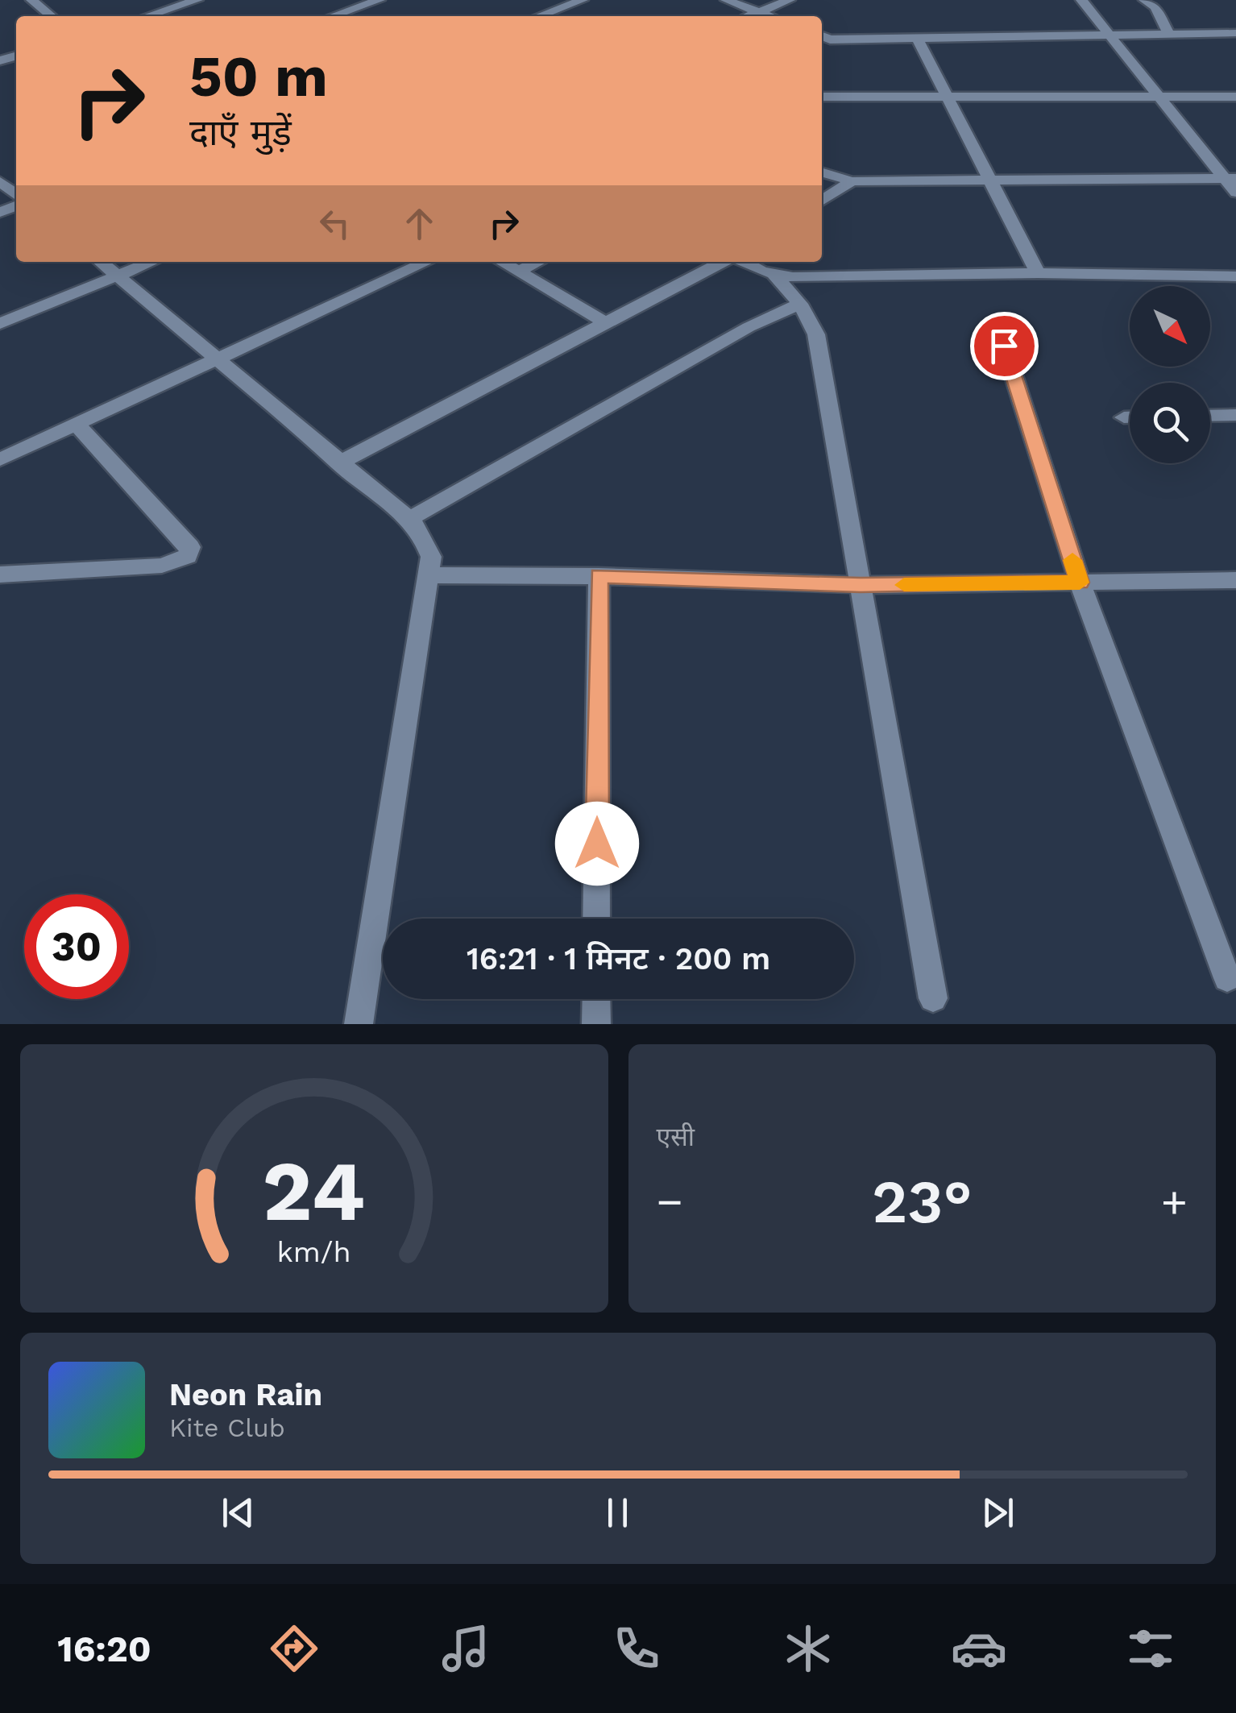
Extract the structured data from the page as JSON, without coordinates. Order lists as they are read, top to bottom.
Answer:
{
  "north": "bottom right",
  "page": {
    "turn": ["50 m", "दाएँ मुड़ें"],
    "limit": "30",
    "trip": "16:21 · 1 मिनट · 200 m",
    "tile": "एसी",
    "heat": ["−", "23°", "+"],
    "song": ["Neon Rain", "Kite Club"],
    "tabs": "16:20",
    "gauge": ["24", "km/h"]
  }
}
